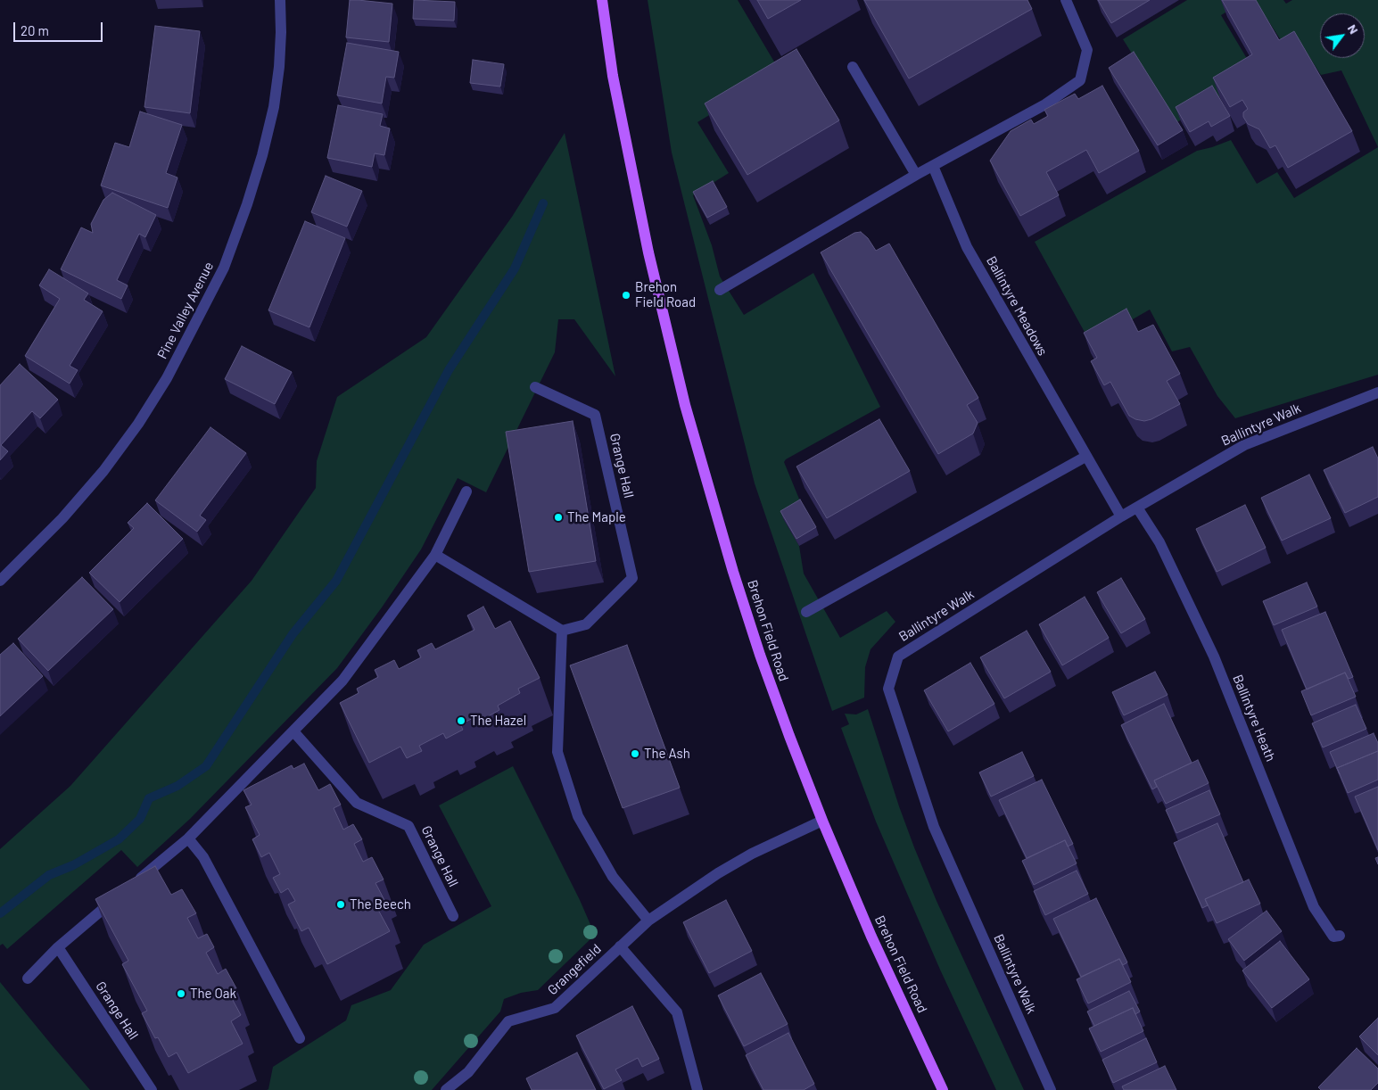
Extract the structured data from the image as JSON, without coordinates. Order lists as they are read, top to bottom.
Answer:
{
  "streets": {
    "main road": ["Brehon Field Road"],
    "street": [
      "Ballintyre Meadows",
      "Pine Valley Avenue",
      "Ballintyre Walk",
      "Grange Hall",
      "Ballintyre Heath",
      "Grangefield"
    ]
  },
  "crossings": [
    ["Ballintyre Meadows", "Ballintyre Walk"],
    ["Ballintyre Walk", "Ballintyre Heath"],
    ["Brehon Field Road", "Grangefield"]
  ],
  "places": [
    "Brehon Field Road",
    "The Maple",
    "The Hazel",
    "The Ash",
    "The Beech",
    "The Oak"
  ],
  "scale_bar": "20 m",
  "north": "top right"
}
